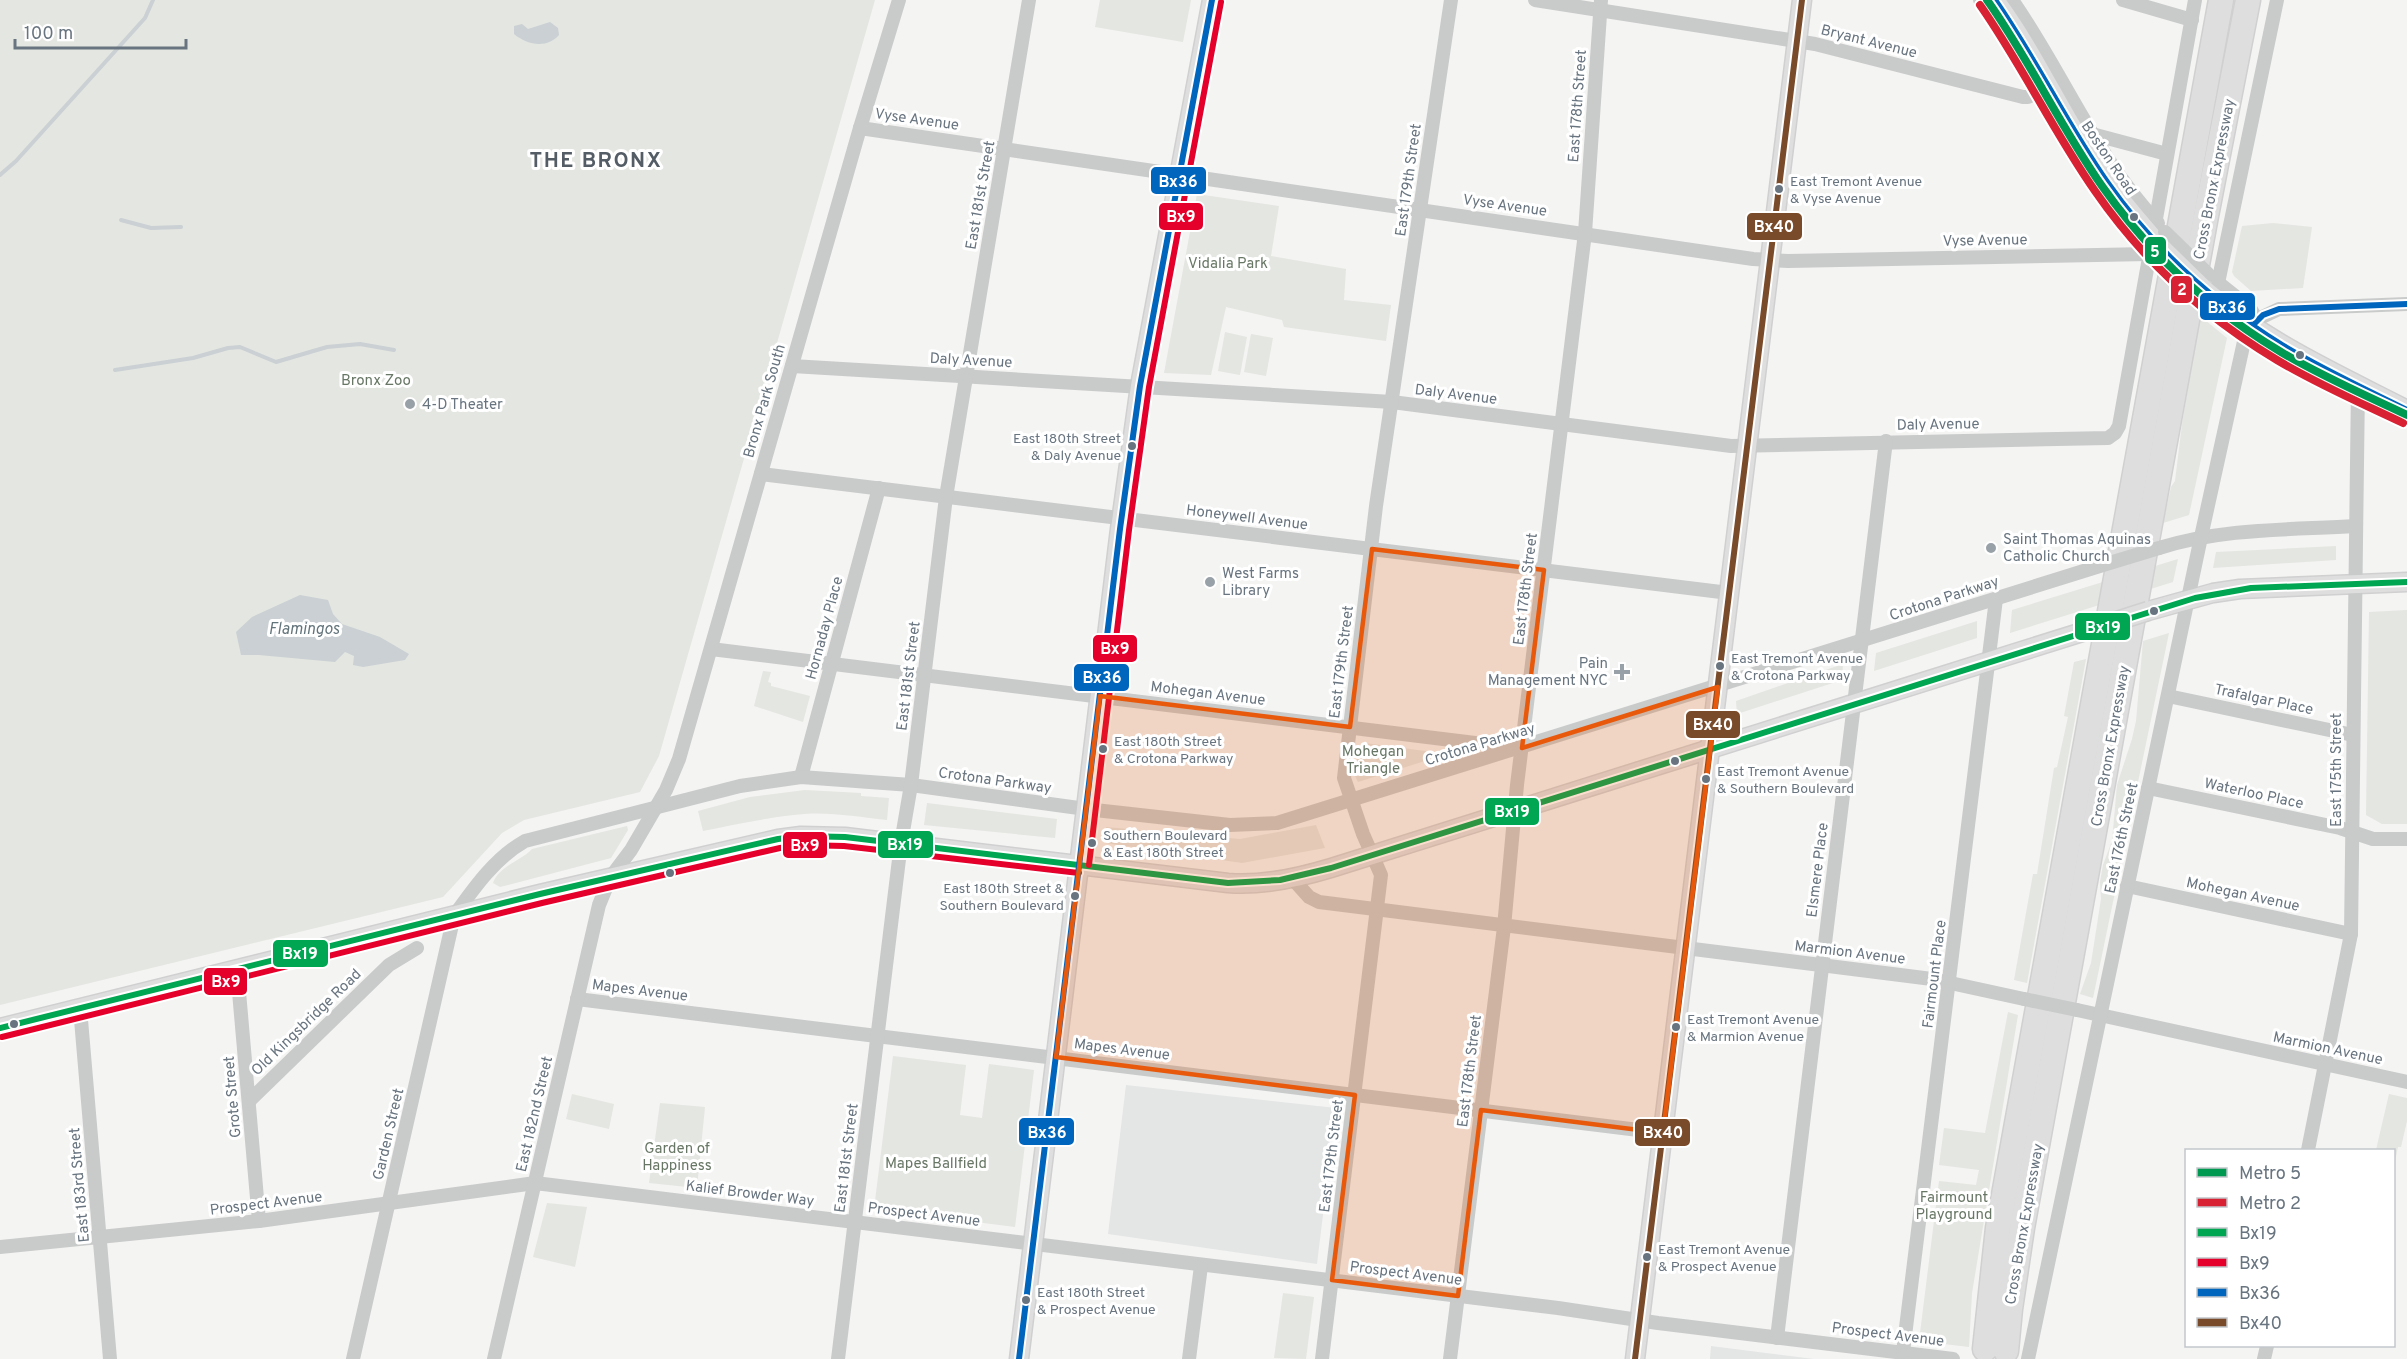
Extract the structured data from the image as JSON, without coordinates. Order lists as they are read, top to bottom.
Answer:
{
  "streets": {
    "highway": ["Cross Bronx Expressway"],
    "main road": ["Boston Road"],
    "street": [
      "Bryant Avenue",
      "East 178th Street",
      "Vyse Avenue",
      "East 179th Street",
      "East 181st Street",
      "Daly Avenue",
      "Bronx Park South",
      "Honeywell Avenue",
      "Crotona Parkway",
      "Hornaday Place",
      "Mohegan Avenue",
      "Trafalgar Place",
      "East 175th Street",
      "Waterloo Place",
      "East 176th Street",
      "Elsmere Place",
      "Marmion Avenue",
      "Fairmount Place",
      "Mapes Avenue",
      "Old Kingsbridge Road",
      "Grote Street",
      "East 182nd Street",
      "Garden Street",
      "East 183rd Street",
      "Kalief Browder Way",
      "Prospect Avenue"
    ]
  },
  "crossings": [
    ["Bryant Avenue", "East 178th Street"],
    ["Bryant Avenue", "Boston Road"],
    ["East 178th Street", "Vyse Avenue"],
    ["East 178th Street", "Daly Avenue"],
    ["East 178th Street", "Honeywell Avenue"],
    ["East 178th Street", "Crotona Parkway"],
    ["East 178th Street", "Mohegan Avenue"],
    ["East 178th Street", "Marmion Avenue"],
    ["East 178th Street", "Mapes Avenue"],
    ["East 178th Street", "Prospect Avenue"],
    ["Vyse Avenue", "Boston Road"],
    ["Vyse Avenue", "East 179th Street"],
    ["Vyse Avenue", "East 181st Street"],
    ["Vyse Avenue", "Daly Avenue"],
    ["Vyse Avenue", "Bronx Park South"],
    ["Boston Road", "Daly Avenue"],
    ["Boston Road", "East 175th Street"],
    ["Boston Road", "East 176th Street"],
    ["Cross Bronx Expressway", "East 176th Street"],
    ["East 179th Street", "Daly Avenue"],
    ["East 179th Street", "Honeywell Avenue"],
    ["East 179th Street", "Crotona Parkway"],
    ["East 179th Street", "Mohegan Avenue"],
    ["East 179th Street", "Marmion Avenue"],
    ["East 179th Street", "Mapes Avenue"],
    ["East 179th Street", "Prospect Avenue"],
    ["East 181st Street", "Daly Avenue"],
    ["East 181st Street", "Honeywell Avenue"],
    ["East 181st Street", "Crotona Parkway"],
    ["East 181st Street", "Mohegan Avenue"],
    ["East 181st Street", "Mapes Avenue"],
    ["East 181st Street", "Kalief Browder Way"],
    ["East 181st Street", "Prospect Avenue"],
    ["Daly Avenue", "Bronx Park South"],
    ["Daly Avenue", "Elsmere Place"],
    ["Bronx Park South", "Honeywell Avenue"],
    ["Bronx Park South", "Crotona Parkway"],
    ["Bronx Park South", "Mohegan Avenue"],
    ["Bronx Park South", "East 182nd Street"],
    ["Honeywell Avenue", "Hornaday Place"],
    ["Crotona Parkway", "Hornaday Place"],
    ["Crotona Parkway", "Mohegan Avenue"],
    ["Crotona Parkway", "East 175th Street"],
    ["Crotona Parkway", "East 176th Street"],
    ["Crotona Parkway", "Elsmere Place"],
    ["Crotona Parkway", "Fairmount Place"],
    ["Crotona Parkway", "Garden Street"],
    ["Hornaday Place", "Mohegan Avenue"],
    ["Mohegan Avenue", "East 175th Street"],
    ["Mohegan Avenue", "East 176th Street"],
    ["Trafalgar Place", "East 175th Street"],
    ["Trafalgar Place", "East 176th Street"],
    ["East 175th Street", "Waterloo Place"],
    ["East 175th Street", "Marmion Avenue"],
    ["Waterloo Place", "East 176th Street"],
    ["East 176th Street", "Marmion Avenue"],
    ["Elsmere Place", "Marmion Avenue"],
    ["Elsmere Place", "Prospect Avenue"],
    ["Marmion Avenue", "Fairmount Place"],
    ["Fairmount Place", "Prospect Avenue"],
    ["Mapes Avenue", "East 182nd Street"],
    ["Old Kingsbridge Road", "Grote Street"],
    ["Grote Street", "Prospect Avenue"],
    ["East 182nd Street", "Kalief Browder Way"],
    ["East 182nd Street", "Prospect Avenue"],
    ["Garden Street", "Prospect Avenue"],
    ["East 183rd Street", "Prospect Avenue"],
    ["Kalief Browder Way", "Prospect Avenue"]
  ],
  "districts": ["THE BRONX"],
  "water": ["Flamingos"],
  "parks": [
    "Vidalia Park",
    "Bronx Zoo",
    "Mohegan Triangle",
    "Garden of Happiness",
    "Mapes Ballfield",
    "Fairmount Playground"
  ],
  "places": {
    "other": [
      "East Tremont Avenue & Vyse Avenue",
      "4-D Theater",
      "East 180th Street & Daly Avenue",
      "Saint Thomas Aquinas Catholic Church",
      "West Farms Library",
      "East Tremont Avenue & Crotona Parkway",
      "East 180th Street & Crotona Parkway",
      "East Tremont Avenue & Southern Boulevard",
      "Southern Boulevard & East 180th Street",
      "East 180th Street & Southern Boulevard",
      "East Tremont Avenue & Marmion Avenue",
      "East Tremont Avenue & Prospect Avenue",
      "East 180th Street & Prospect Avenue"
    ],
    "health": ["Pain Management NYC"]
  },
  "lines": [
    "metro line 5",
    "transit line Bx36",
    "transit line Bx40",
    "transit line Bx9",
    "metro line 2",
    "transit line Bx19"
  ],
  "legend": [
    "Metro 5",
    "Metro 2",
    "Bx19",
    "Bx9",
    "Bx36",
    "Bx40"
  ],
  "scale_bar": "100 m"
}
